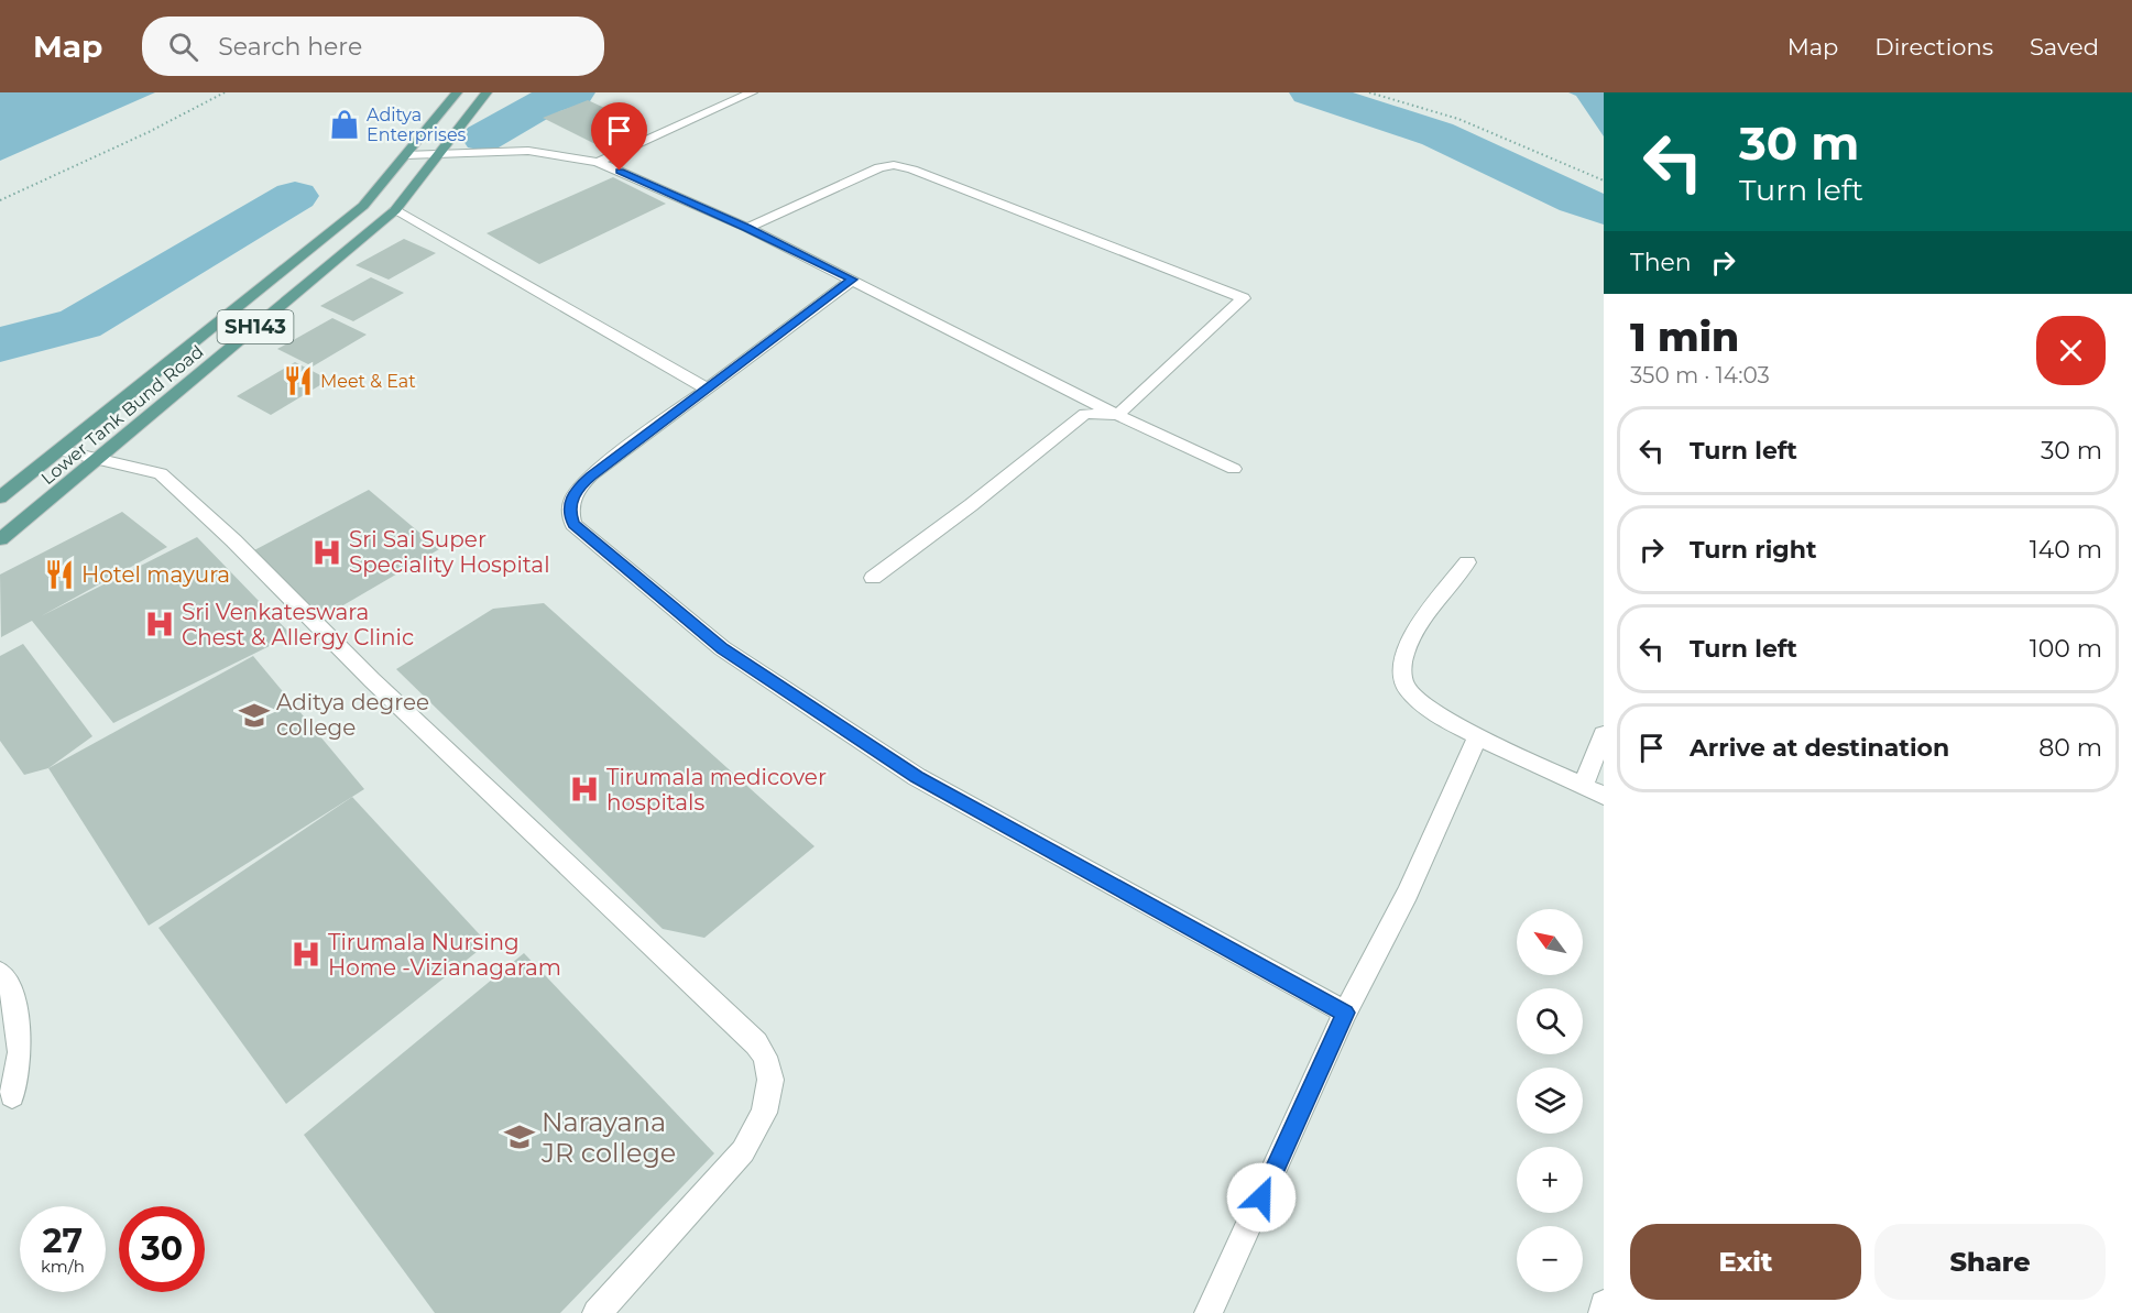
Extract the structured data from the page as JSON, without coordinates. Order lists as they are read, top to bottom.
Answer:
{
  "streets": {
    "main road": ["SH143", "Lower Tank Bund Road"]
  },
  "places": {
    "shop": ["Aditya Enterprises"],
    "restaurant": ["Meet & Eat", "Hotel mayura"],
    "hospital": [
      "Sri Sai Super Speciality Hospital",
      "Sri Venkateswara Chest & Allergy Clinic",
      "Tirumala medicover hospitals",
      "Tirumala Nursing Home -Vizianagaram"
    ],
    "school or university": ["Aditya degree college", "Narayana JR college"]
  },
  "north": "top left",
  "page": {
    "header": "Map",
    "search": "Search here",
    "nav": ["Map", "Directions", "Saved"],
    "turn": ["30 m", "Turn left"],
    "then": "Then",
    "heading": ["1 min", "350 m · 14:03"],
    "list": [
      {
        "name": "Turn left",
        "value": "30 m"
      },
      {
        "name": "Turn right",
        "value": "140 m"
      },
      {
        "name": "Turn left",
        "value": "100 m"
      },
      {
        "name": "Arrive at destination",
        "value": "80 m"
      }
    ],
    "map_buttons": ["+", "−"],
    "speed": "27 km/h",
    "limit": "30",
    "buttons": ["Exit", "Share"]
  }
}
